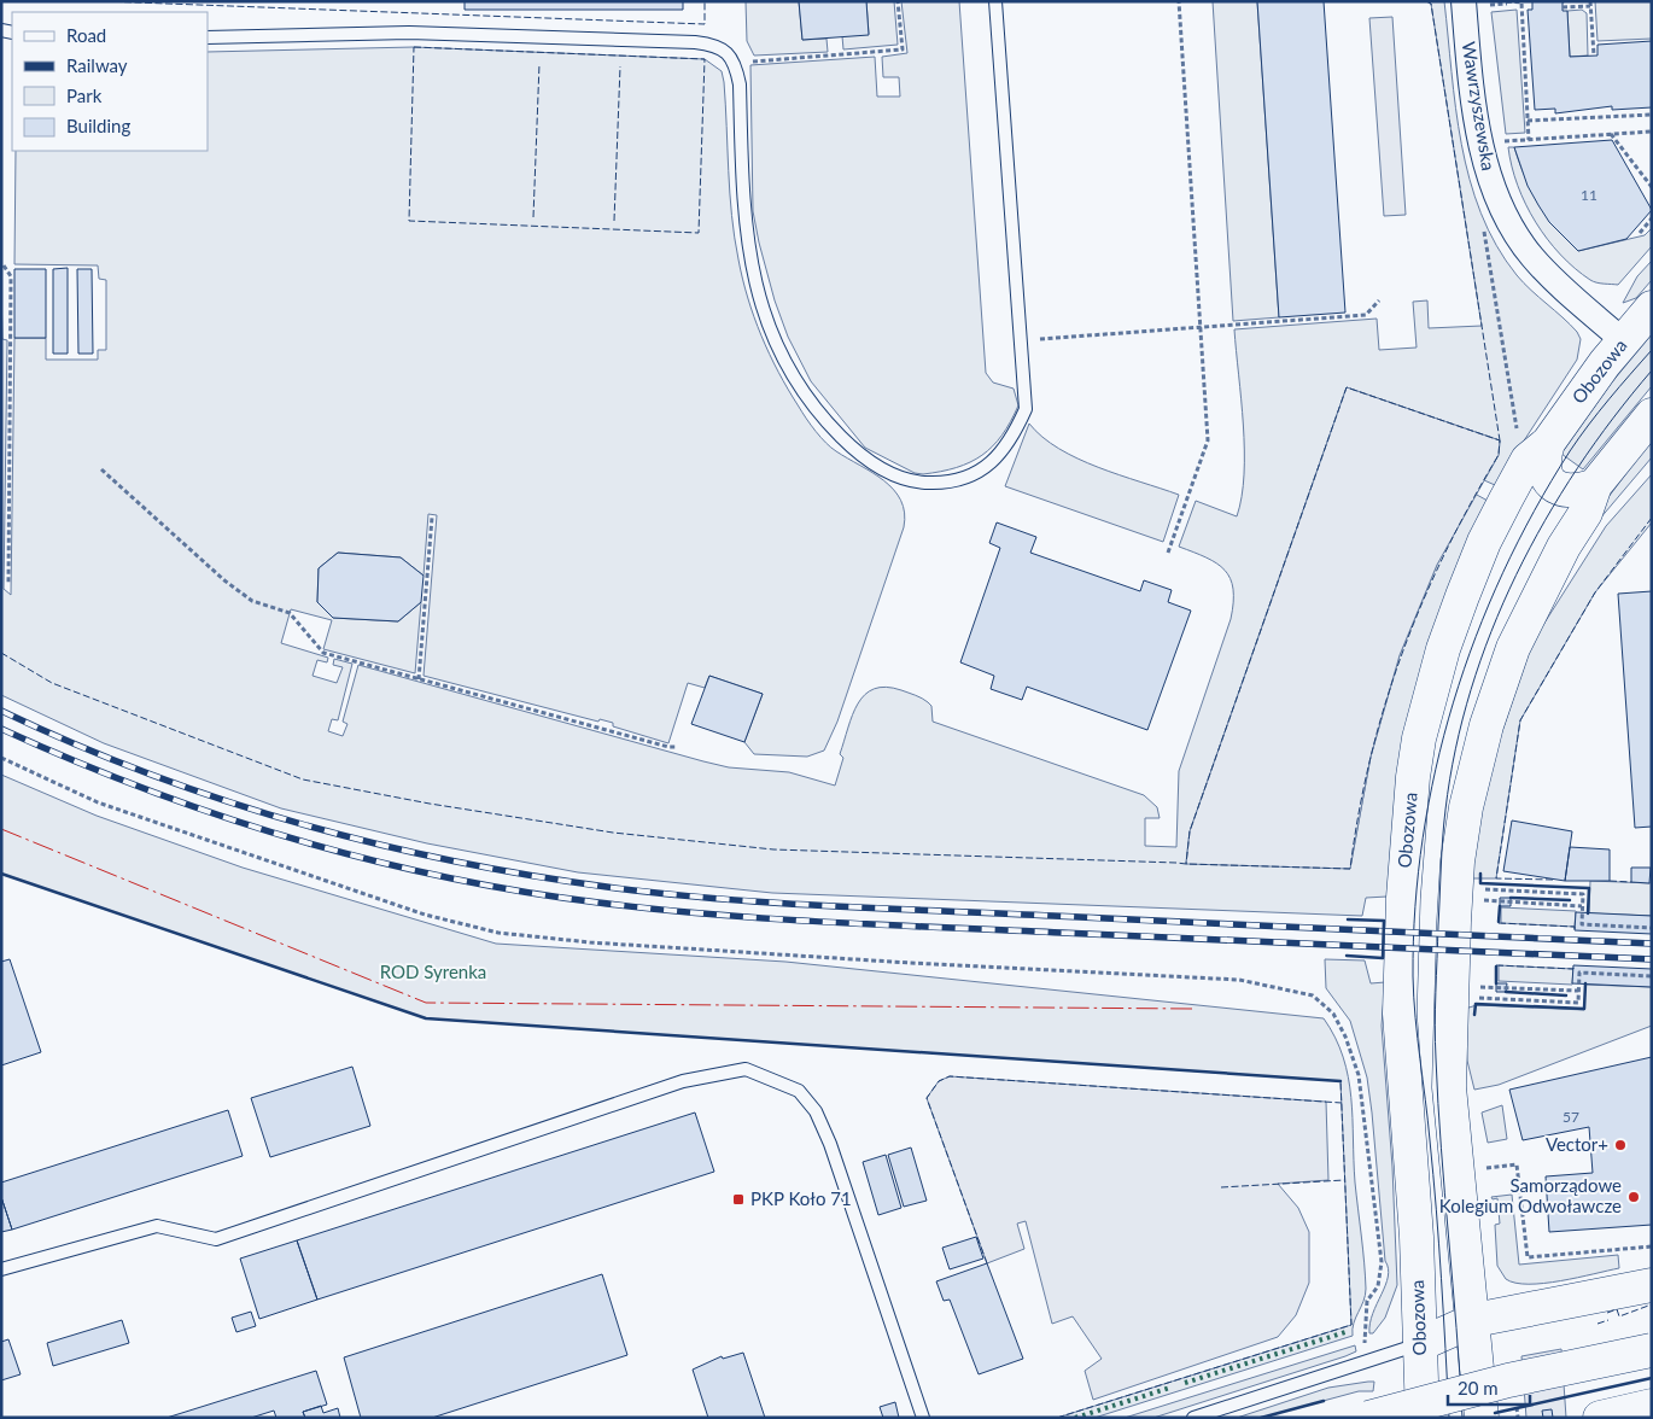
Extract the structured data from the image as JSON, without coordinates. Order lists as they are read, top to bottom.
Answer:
{
  "streets": {
    "street": ["Wawrzyszewska", "Obozowa"]
  },
  "crossings": [
    ["Wawrzyszewska", "Obozowa"]
  ],
  "parks": ["ROD Syrenka"],
  "places": {
    "other": ["Vector+", "Samorządowe Kolegium Odwoławcze"],
    "transit": ["PKP Koło 71"]
  },
  "house_numbers": ["11", "57"],
  "legend": [
    "Road",
    "Railway",
    "Park",
    "Building"
  ],
  "scale_bar": "20 m"
}
